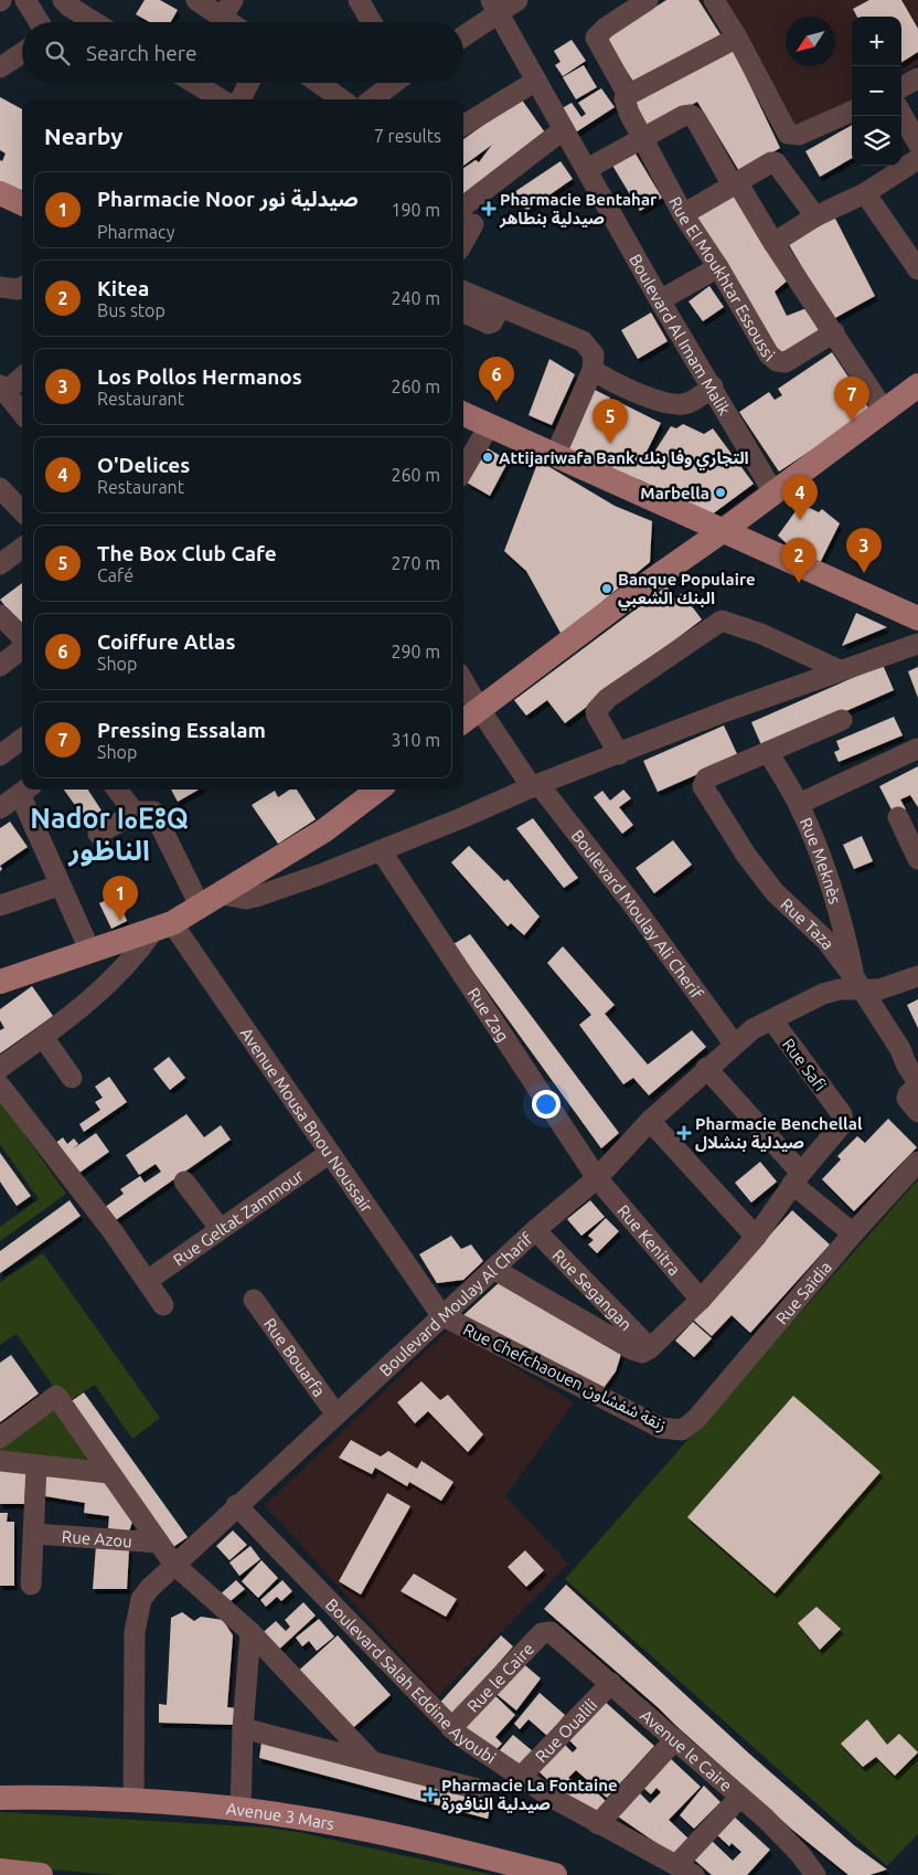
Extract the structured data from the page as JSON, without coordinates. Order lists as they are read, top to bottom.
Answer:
{
  "streets": {
    "main road": ["Avenue 3 Mars"],
    "street": [
      "Rue El Moukhtar Essoussi",
      "Boulevard Al Imam Malik",
      "Rue Meknès",
      "Boulevard Moulay Ali Cherif",
      "Rue Taza",
      "Rue Zag",
      "Rue Safi",
      "Avenue Mousa Bnou Noussair",
      "Rue Geltat Zammour",
      "Rue Kenitra",
      "Rue Segangan",
      "Rue Saïdia",
      "Boulevard Moulay Al Charif",
      "Rue Bouarfa",
      "Rue Chefchaouen زنقة شفشاون",
      "Rue Azou",
      "Rue le Caire",
      "Boulevard Salah Eddine Ayoubi",
      "Rue Oualili",
      "Avenue le Caire"
    ]
  },
  "crossings": [
    ["Rue Meknès", "Rue Taza"],
    ["Rue Meknès", "Boulevard Moulay Al Charif"],
    ["Boulevard Moulay Ali Cherif", "Boulevard Moulay Al Charif"],
    ["Rue Taza", "Boulevard Moulay Al Charif"],
    ["Rue Zag", "Rue Kenitra"],
    ["Rue Zag", "Boulevard Moulay Al Charif"],
    ["Rue Safi", "Boulevard Moulay Al Charif"],
    ["Avenue Mousa Bnou Noussair", "Rue Geltat Zammour"],
    ["Avenue Mousa Bnou Noussair", "Boulevard Moulay Al Charif"],
    ["Avenue Mousa Bnou Noussair", "Rue Chefchaouen زنقة شفشاون"],
    ["Rue Kenitra", "Boulevard Moulay Al Charif"],
    ["Rue Segangan", "Boulevard Moulay Al Charif"],
    ["Rue Saïdia", "Rue Chefchaouen زنقة شفشاون"],
    ["Boulevard Moulay Al Charif", "Rue Bouarfa"],
    ["Boulevard Moulay Al Charif", "Rue Chefchaouen زنقة شفشاون"],
    ["Boulevard Moulay Al Charif", "Boulevard Salah Eddine Ayoubi"],
    ["Boulevard Moulay Al Charif", "Avenue 3 Mars"],
    ["Rue le Caire", "Boulevard Salah Eddine Ayoubi"],
    ["Rue le Caire", "Avenue le Caire"],
    ["Boulevard Salah Eddine Ayoubi", "Rue Oualili"],
    ["Rue Oualili", "Avenue le Caire"]
  ],
  "districts": ["Nador ⵏⴰⴹⵓⵕ الناظور"],
  "places": {
    "health": ["Pharmacie Bentahar صيدلية بنطاهر", "Pharmacie Benchellal صيدلية بنشلال", "Pharmacie La Fontaine صيدلية النافورة"],
    "other": ["Attijariwafa Bank التجاري وفا بنك", "Marbella", "Banque Populaire البنك الشعبي"]
  },
  "north": "bottom left",
  "page": {
    "map_buttons": ["+", "−"],
    "search": "Search here",
    "heading": ["Nearby", "7 results"],
    "list": [
      {
        "mark": "1",
        "name": "Pharmacie Noor صيدلية نور",
        "note": "Pharmacy",
        "value": "190 m"
      },
      {
        "mark": "2",
        "name": "Kitea",
        "note": "Bus stop",
        "value": "240 m"
      },
      {
        "mark": "3",
        "name": "Los Pollos Hermanos",
        "note": "Restaurant",
        "value": "260 m"
      },
      {
        "mark": "4",
        "name": "O'Delices",
        "note": "Restaurant",
        "value": "260 m"
      },
      {
        "mark": "5",
        "name": "The Box Club Cafe",
        "note": "Café",
        "value": "270 m"
      },
      {
        "mark": "6",
        "name": "Coiffure Atlas",
        "note": "Shop",
        "value": "290 m"
      },
      {
        "mark": "7",
        "name": "Pressing Essalam",
        "note": "Shop",
        "value": "310 m"
      }
    ],
    "pins": [
      "6",
      "7",
      "5",
      "4",
      "3",
      "2",
      "1"
    ]
  }
}
